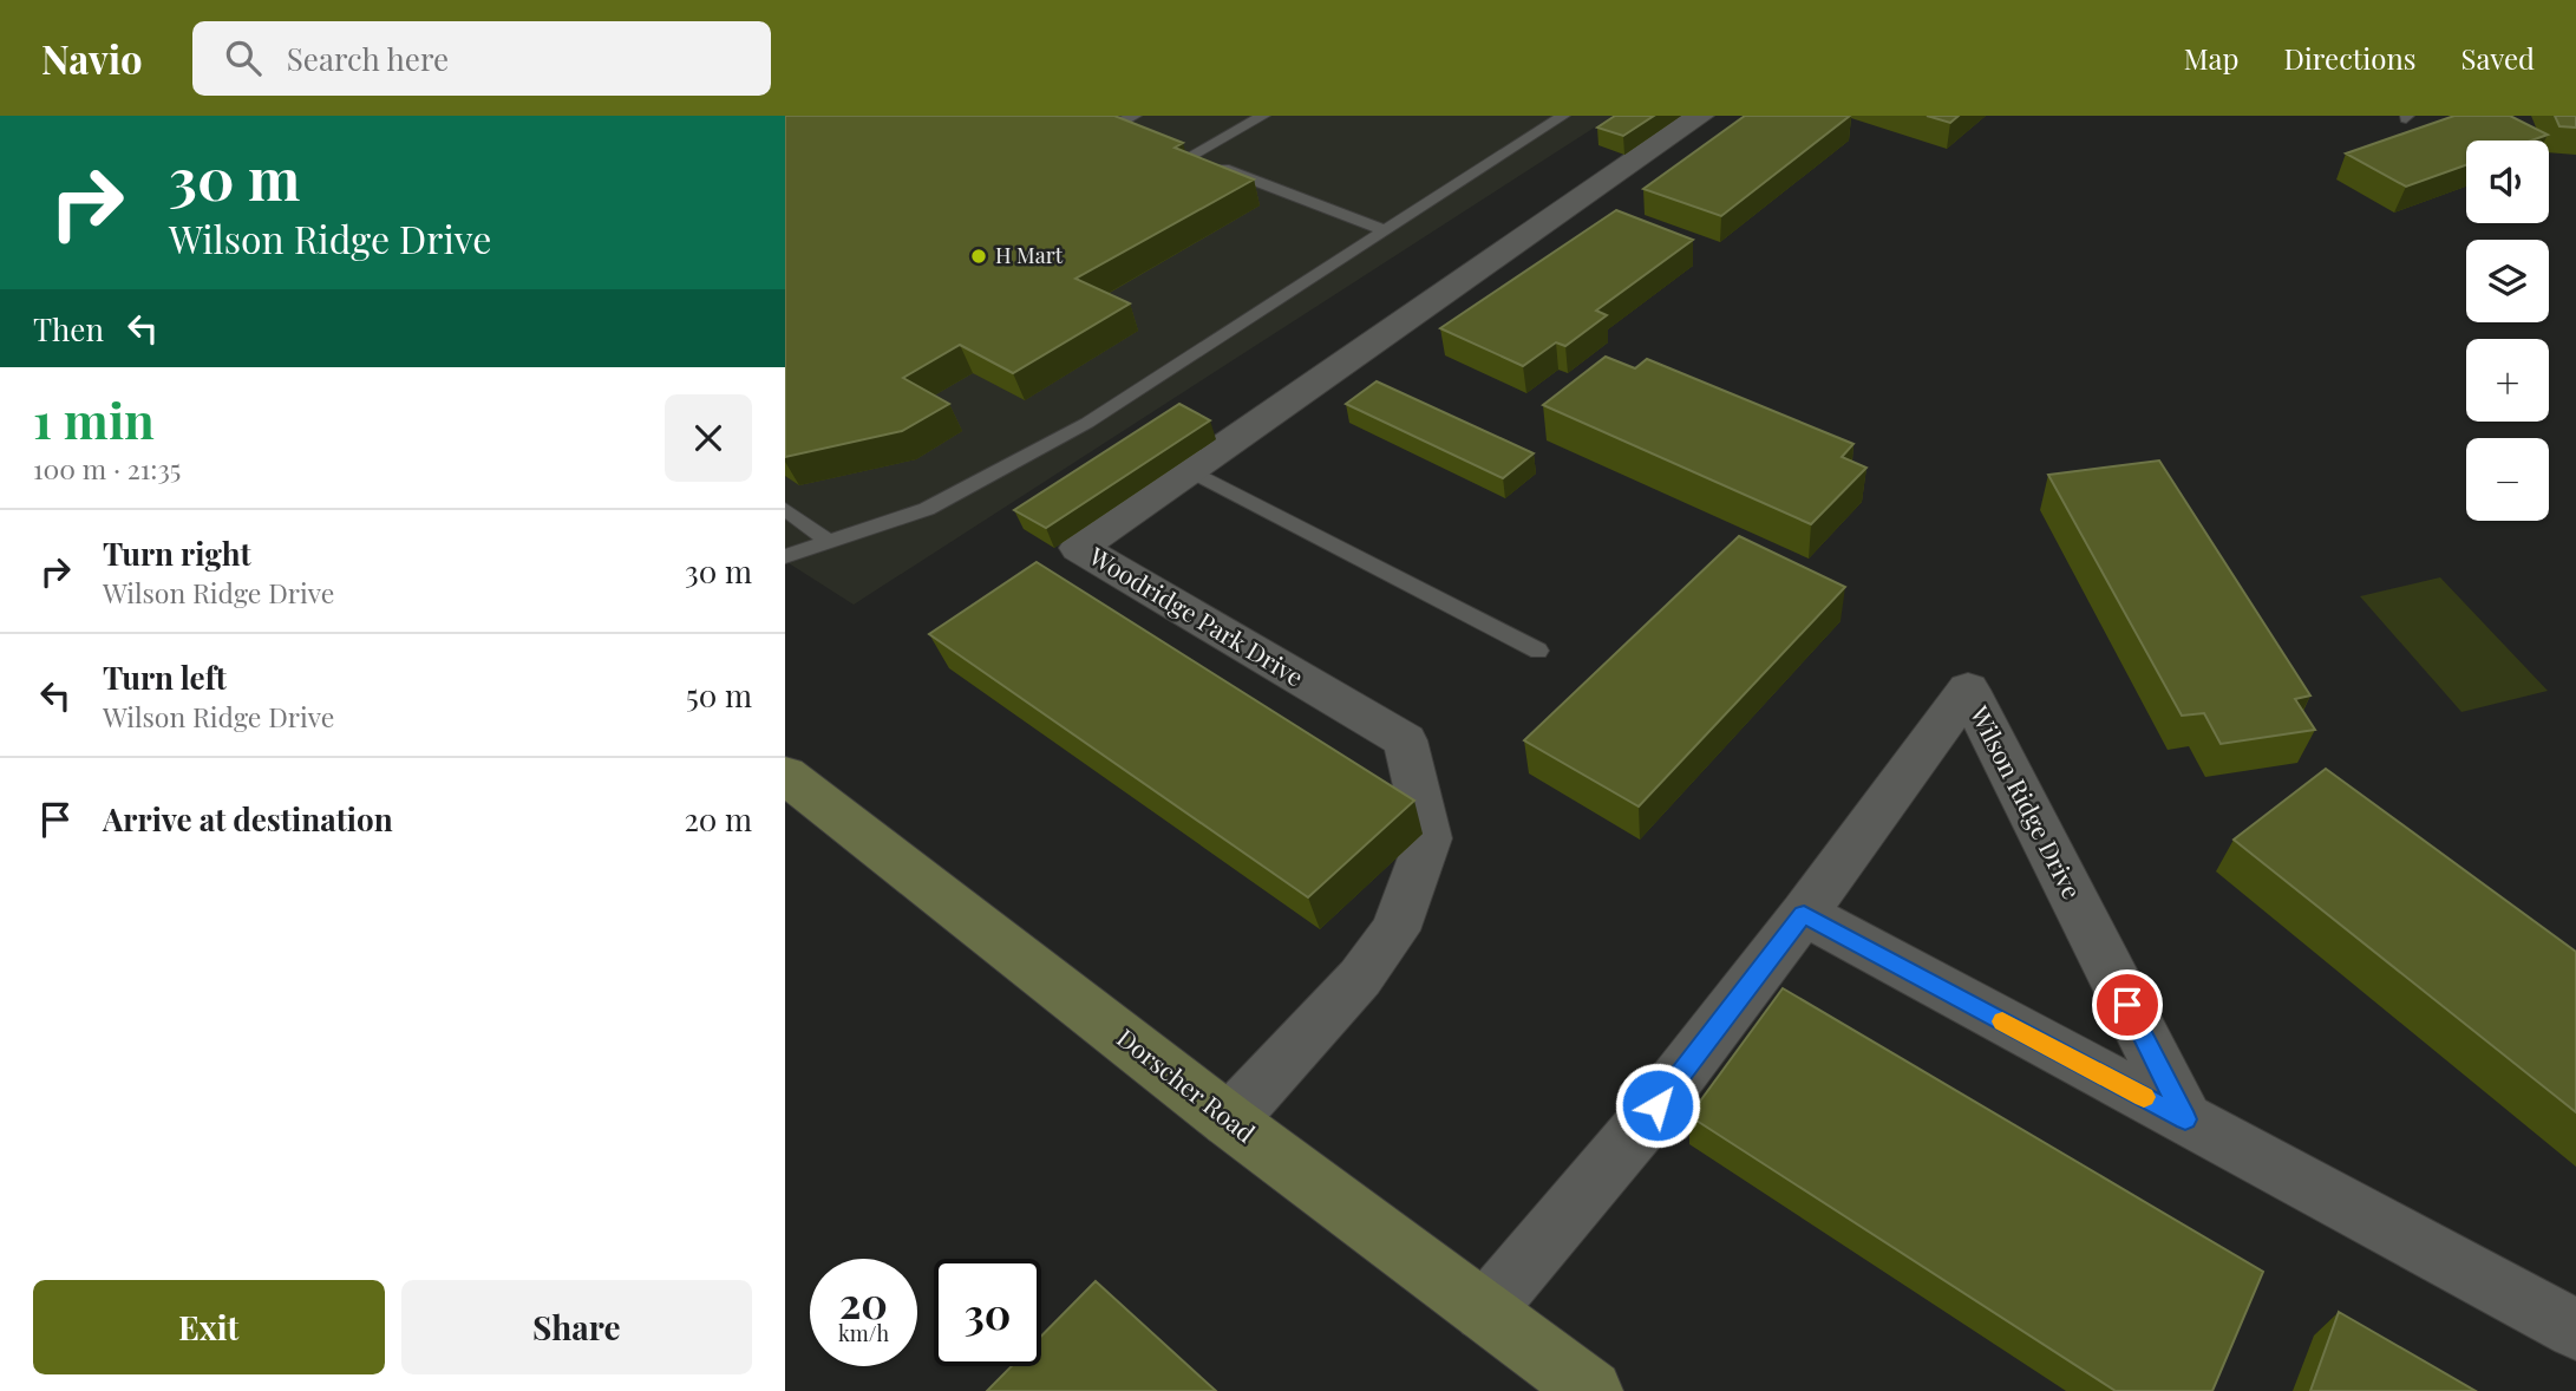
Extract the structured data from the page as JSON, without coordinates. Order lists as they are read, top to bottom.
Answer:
{
  "streets": {
    "street": ["Woodridge Park Drive", "Wilson Ridge Drive", "Dorscher Road"]
  },
  "crossings": [
    ["Woodridge Park Drive", "Dorscher Road"],
    ["Wilson Ridge Drive", "Dorscher Road"]
  ],
  "places": ["H Mart"],
  "page": {
    "header": "Navio",
    "search": "Search here",
    "nav": ["Map", "Directions", "Saved"],
    "turn": ["30 m", "Wilson Ridge Drive"],
    "map_buttons": ["+", "−"],
    "then": "Then",
    "heading": ["1 min", "100 m · 21:35"],
    "list": [
      {
        "name": "Turn right",
        "note": "Wilson Ridge Drive",
        "value": "30 m"
      },
      {
        "name": "Turn left",
        "note": "Wilson Ridge Drive",
        "value": "50 m"
      },
      {
        "name": "Arrive at destination",
        "value": "20 m"
      }
    ],
    "speed": "20 km/h",
    "limit": "30",
    "buttons": ["Exit", "Share"]
  }
}
